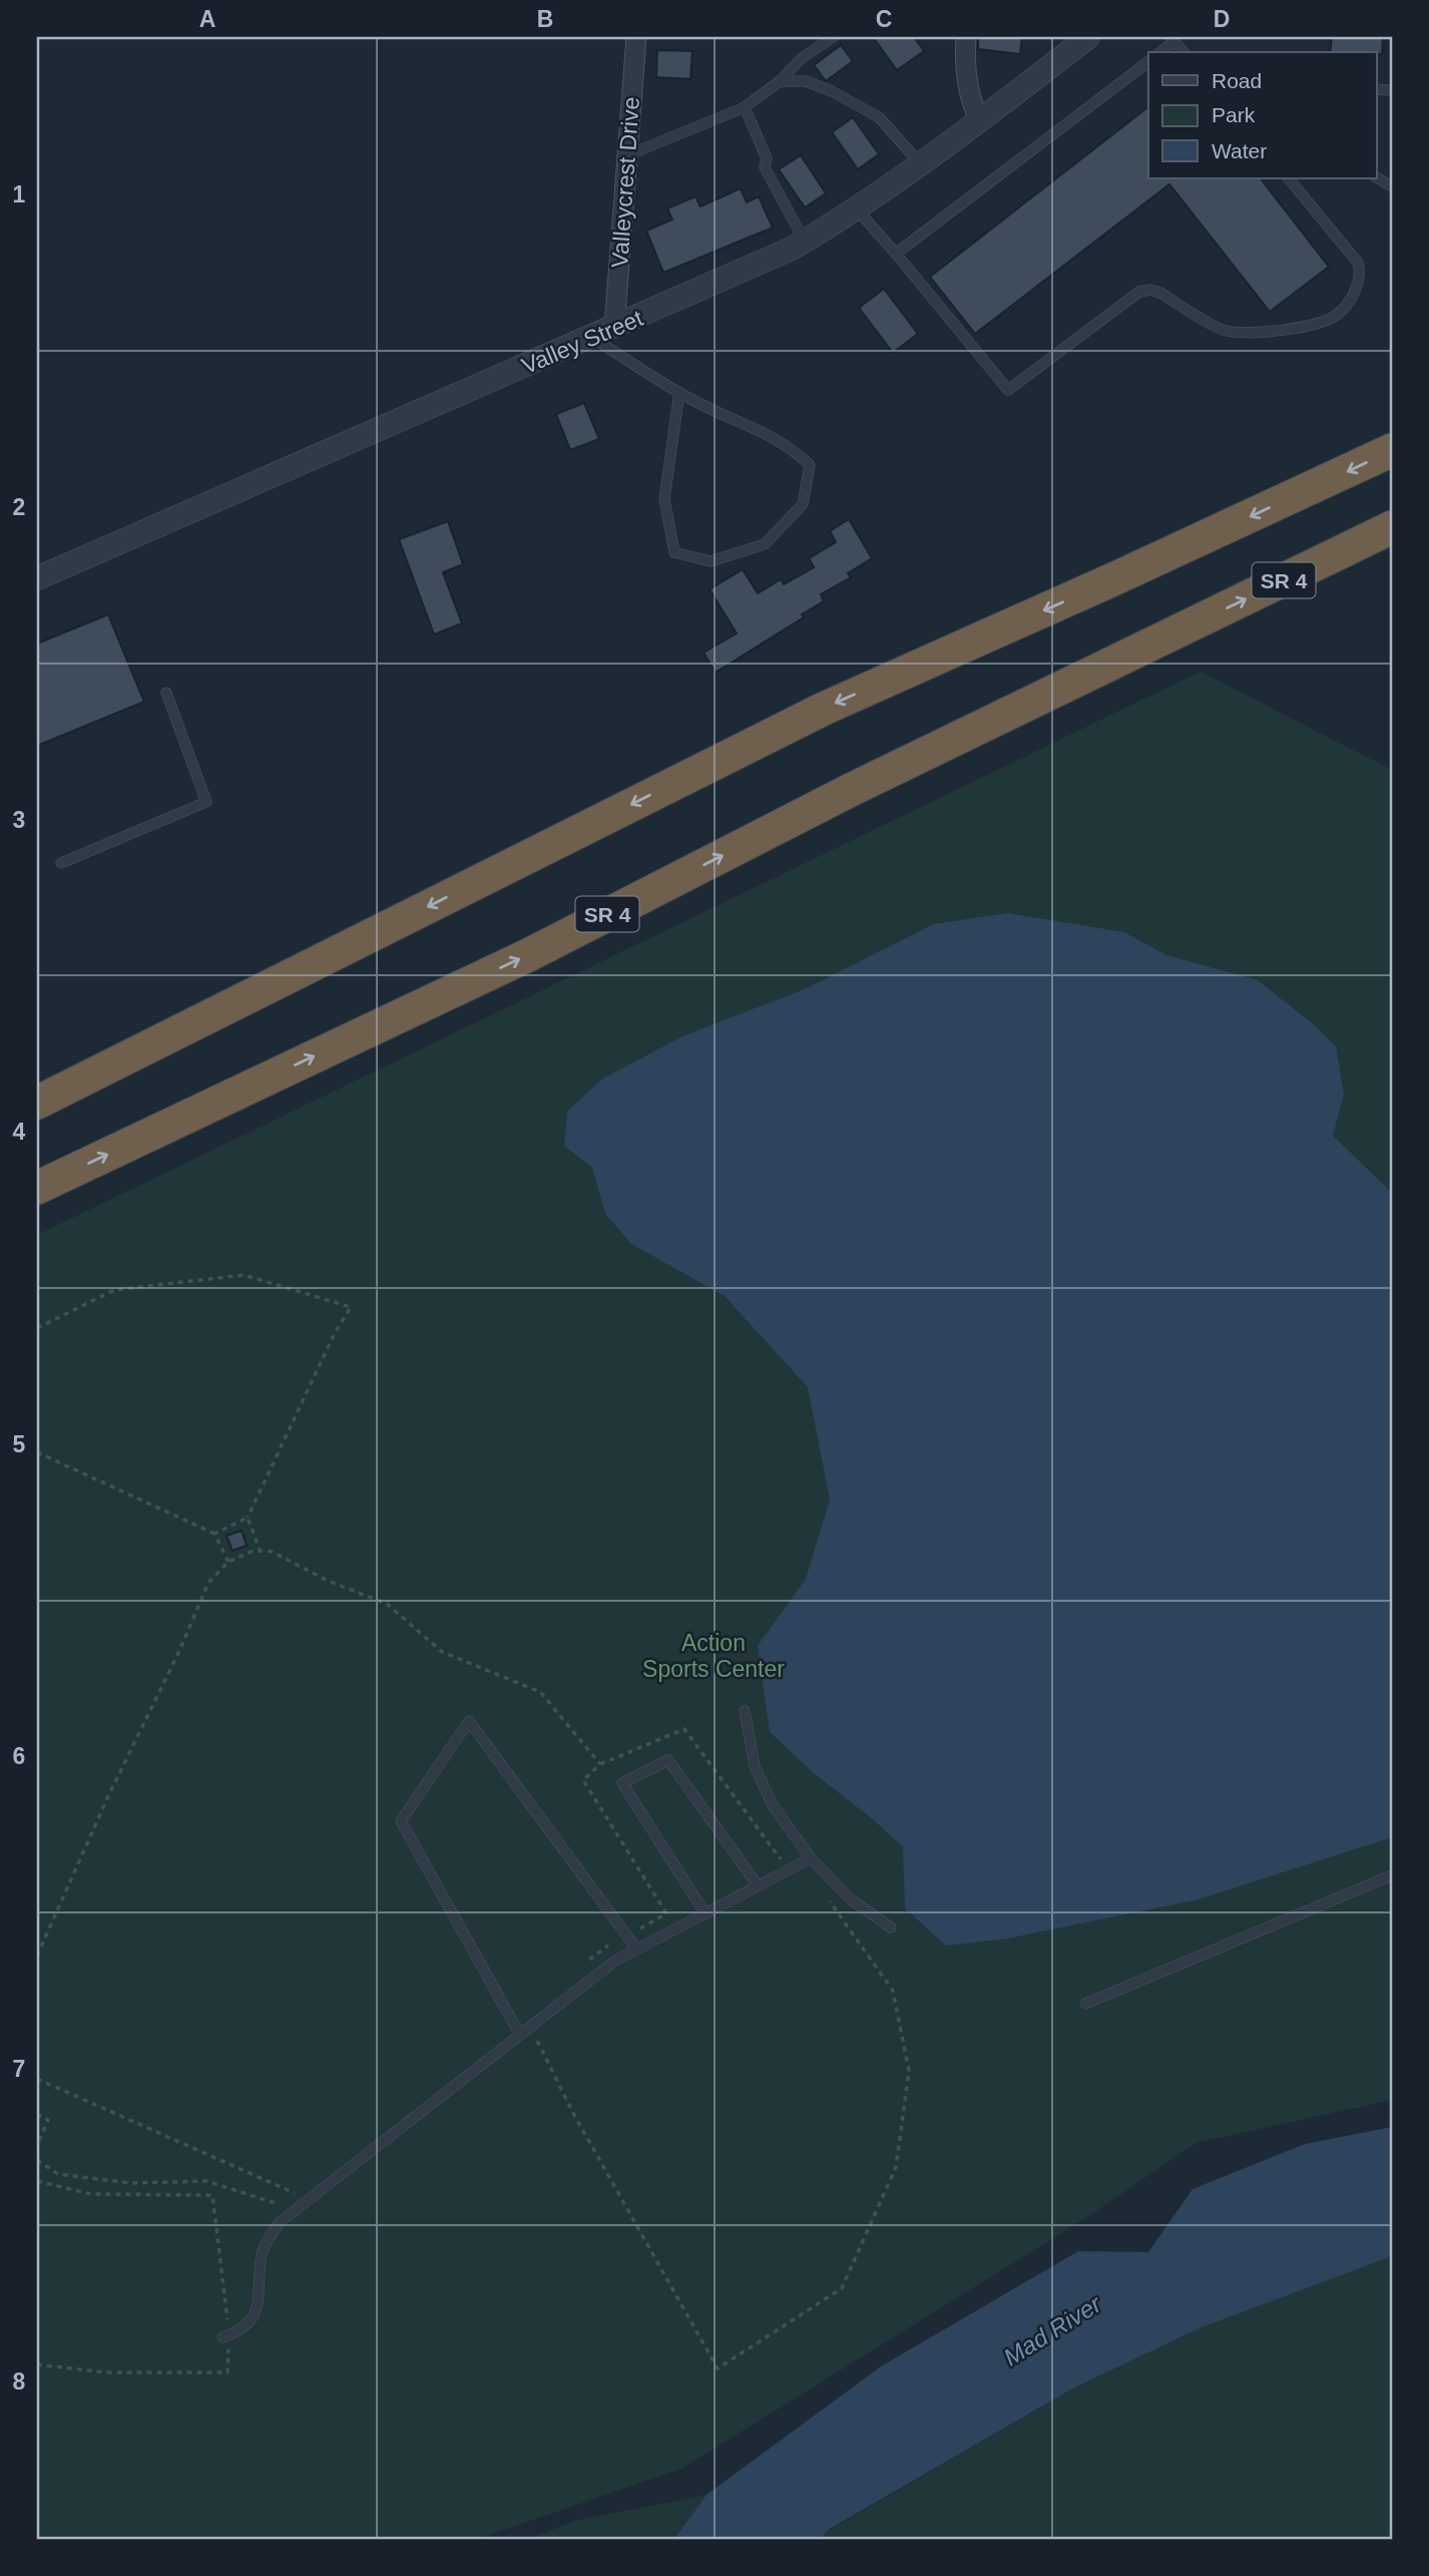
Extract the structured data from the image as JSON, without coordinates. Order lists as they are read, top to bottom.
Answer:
{
  "streets": {
    "highway": ["SR 4"],
    "street": ["Valleycrest Drive", "Valley Street"]
  },
  "crossings": [
    ["Valleycrest Drive", "Valley Street"]
  ],
  "water": ["Mad River"],
  "parks": ["Action Sports Center"],
  "legend": ["Road", "Park", "Water"],
  "grid": {
    "columns": [
      "A",
      "B",
      "C",
      "D"
    ],
    "rows": [
      "1",
      "2",
      "3",
      "4",
      "5",
      "6",
      "7",
      "8"
    ]
  }
}
